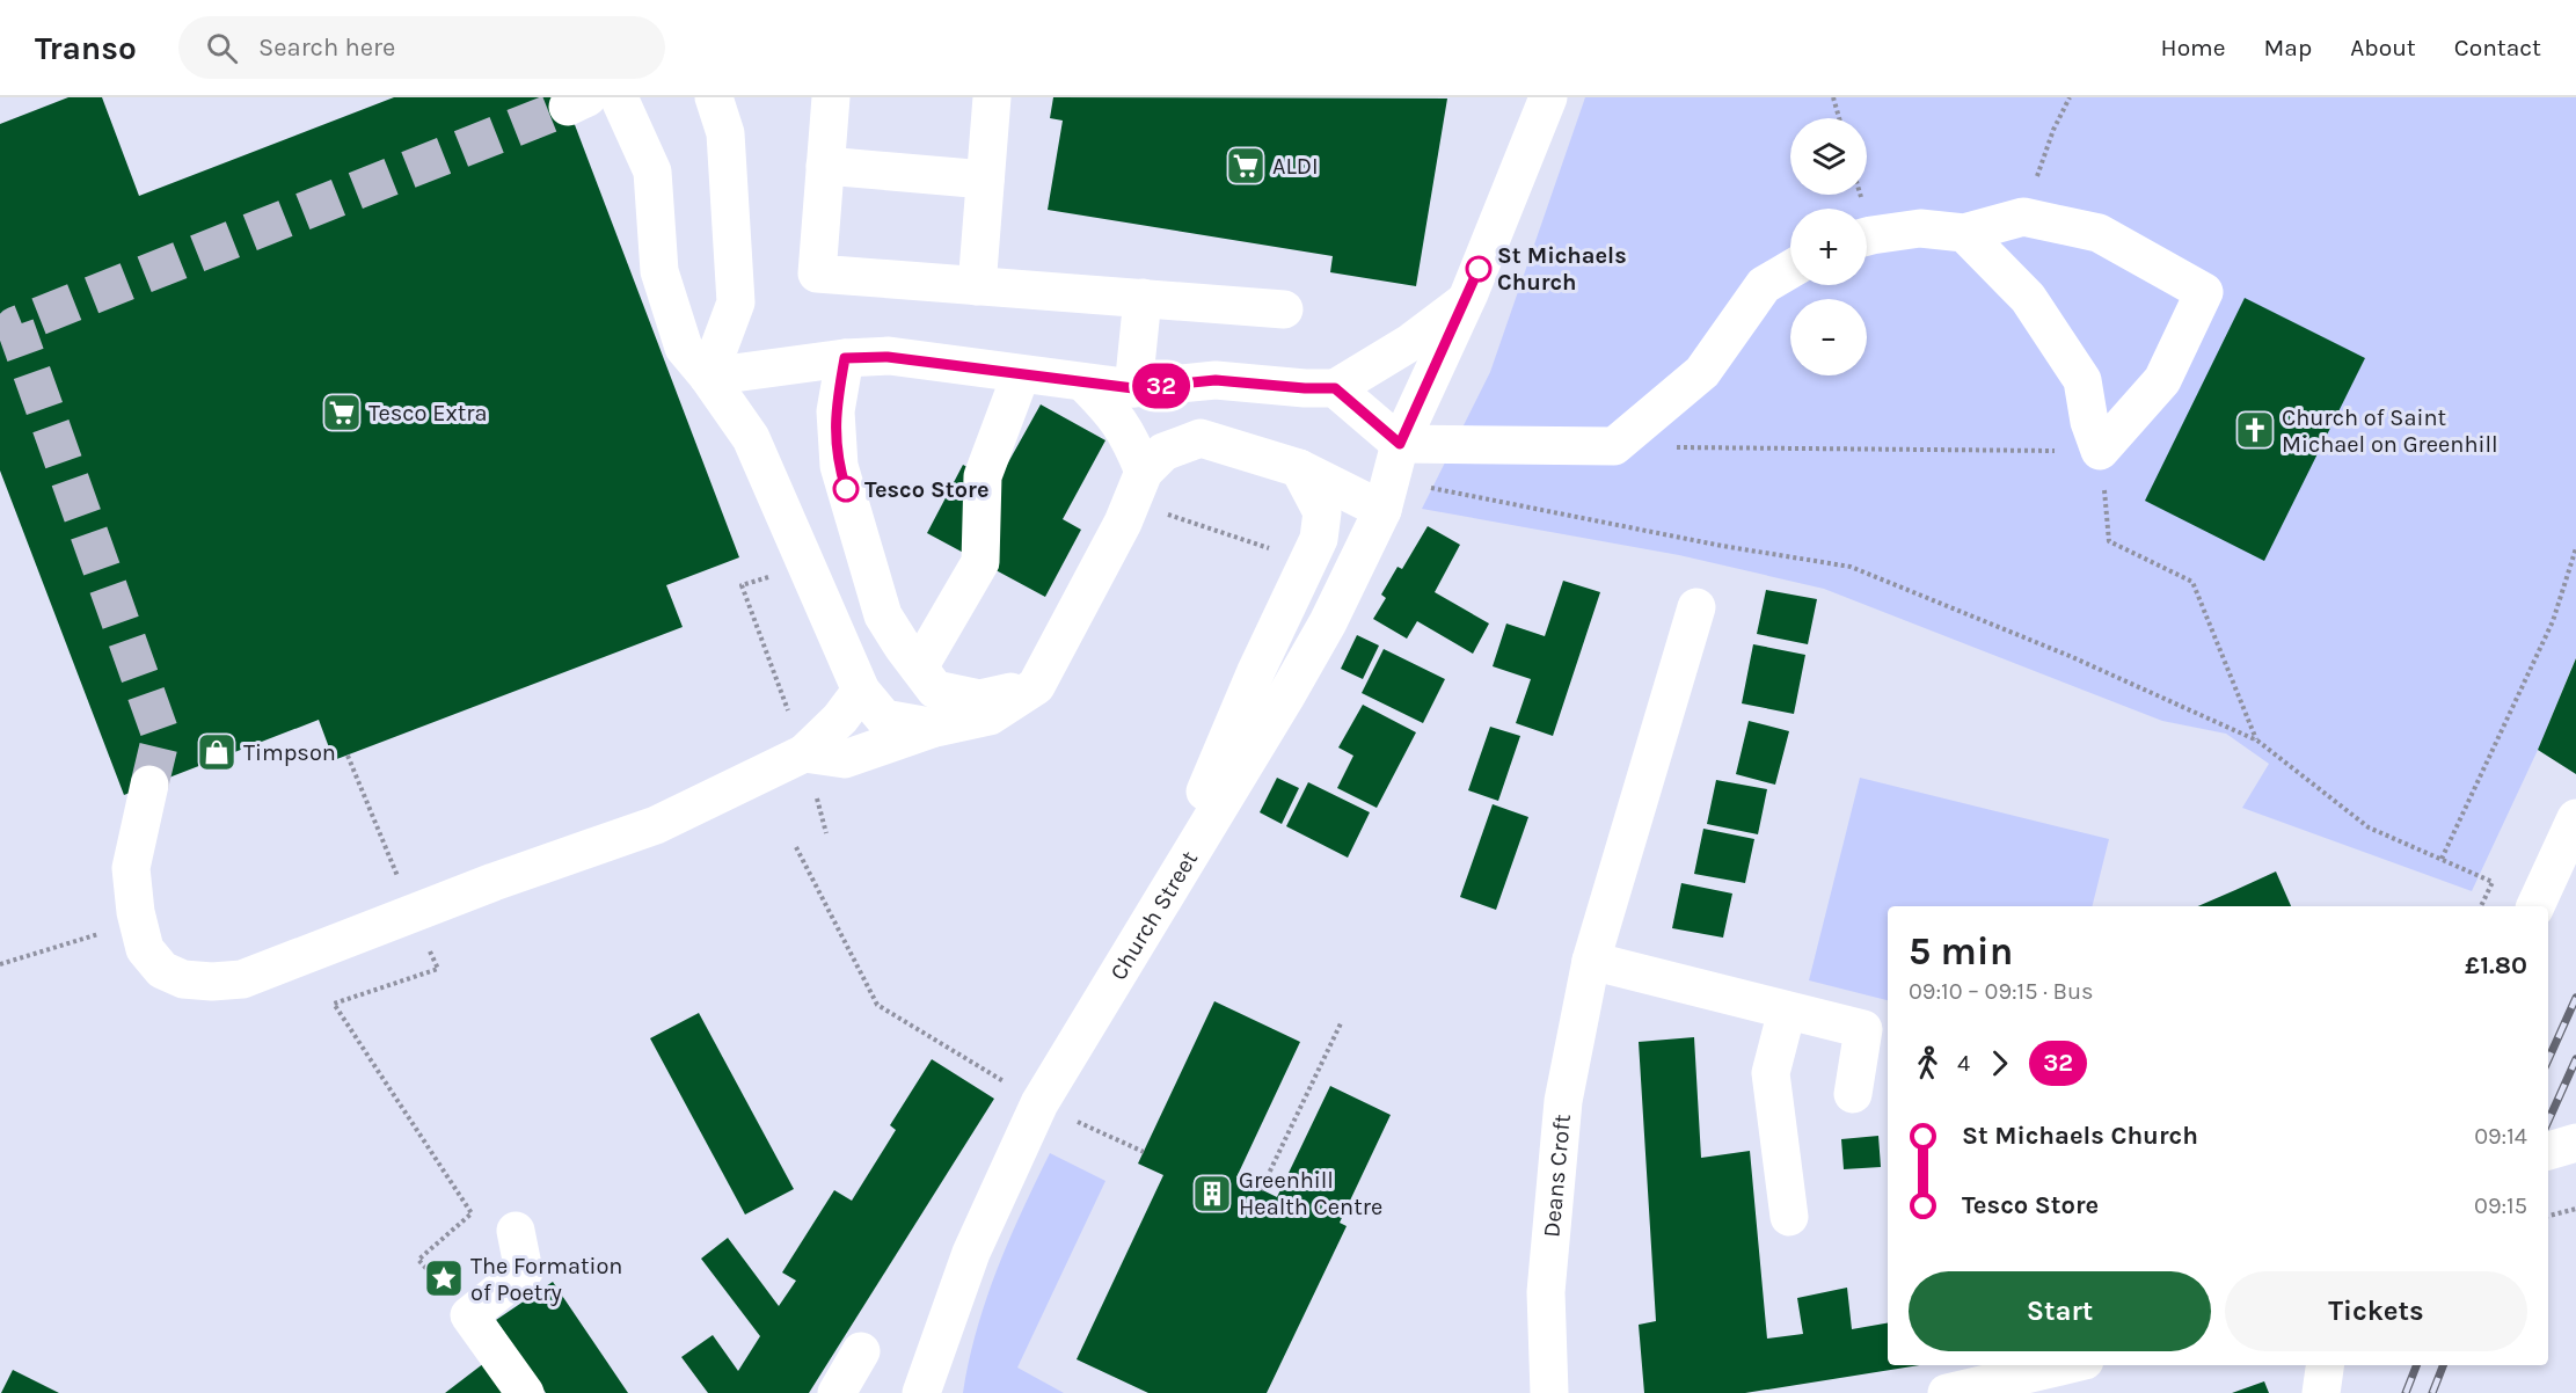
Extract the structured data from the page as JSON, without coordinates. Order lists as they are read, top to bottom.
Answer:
{
  "streets": {
    "street": ["Church Street", "Deans Croft"]
  },
  "places": {
    "supermarket": ["ALDI", "Tesco Extra"],
    "other": ["St Michaels Church", "Tesco Store"],
    "church": ["Church of Saint Michael on Greenhill"],
    "shop": ["Timpson"],
    "building": ["Greenhill Health Centre"],
    "place": ["The Formation of Poetry"]
  },
  "lines": ["bus line 32"],
  "page": {
    "header": "Transo",
    "search": "Search here",
    "nav": [
      "Home",
      "Map",
      "About",
      "Contact"
    ],
    "on_map": "32",
    "map_buttons": ["+", "−"],
    "heading": ["5 min", "09:10 – 09:15 · Bus", "£1.80"],
    "legs": ["4", "32"],
    "list": [
      {
        "name": "St Michaels Church",
        "value": "09:14"
      },
      {
        "name": "Tesco Store",
        "value": "09:15"
      }
    ],
    "buttons": ["Start", "Tickets"]
  }
}
